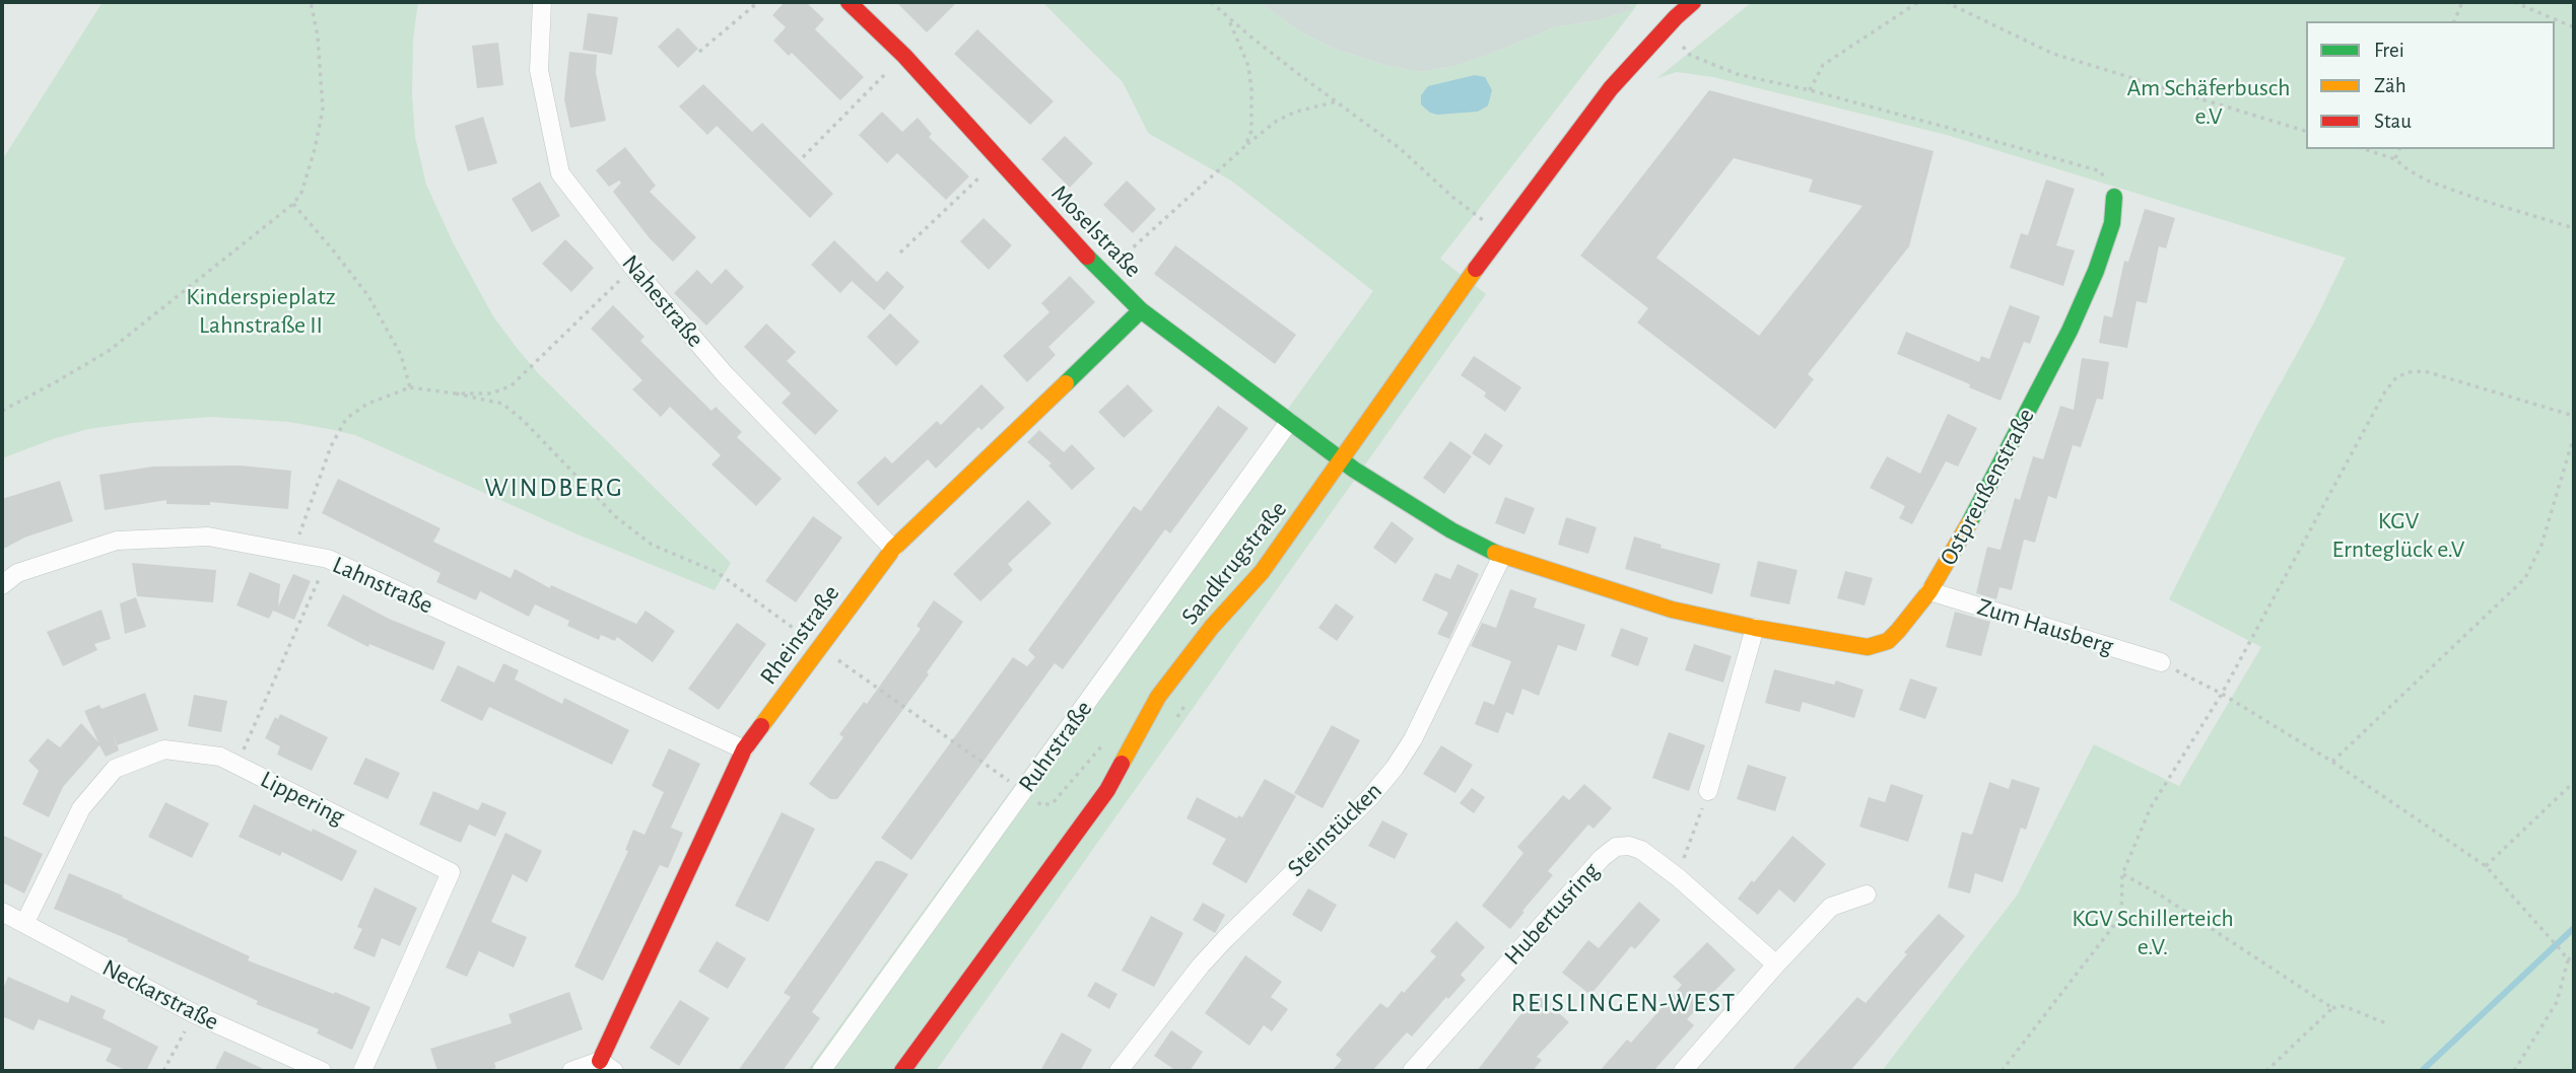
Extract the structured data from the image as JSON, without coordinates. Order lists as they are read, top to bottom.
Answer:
{
  "streets": {
    "street": [
      "Moselstraße",
      "Nahestraße",
      "Ostpreußenstraße",
      "Sandkrugstraße",
      "Lahnstraße",
      "Zum Hausberg",
      "Rheinstraße",
      "Ruhrstraße",
      "Lippering",
      "Steinstücken",
      "Hubertusring",
      "Neckarstraße"
    ]
  },
  "crossings": [
    ["Moselstraße", "Ostpreußenstraße"],
    ["Moselstraße", "Sandkrugstraße"],
    ["Moselstraße", "Rheinstraße"],
    ["Moselstraße", "Ruhrstraße"],
    ["Nahestraße", "Rheinstraße"],
    ["Ostpreußenstraße", "Sandkrugstraße"],
    ["Ostpreußenstraße", "Zum Hausberg"],
    ["Ostpreußenstraße", "Steinstücken"],
    ["Lahnstraße", "Rheinstraße"],
    ["Lippering", "Neckarstraße"]
  ],
  "districts": ["WINDBERG", "REISLINGEN-WEST"],
  "parks": [
    "Am Schäferbusch e.V",
    "Kinderspieplatz Lahnstraße II",
    "KGV Ernteglück e.V",
    "KGV Schillerteich e.V."
  ],
  "legend": ["Frei", "Zäh", "Stau"]
}
